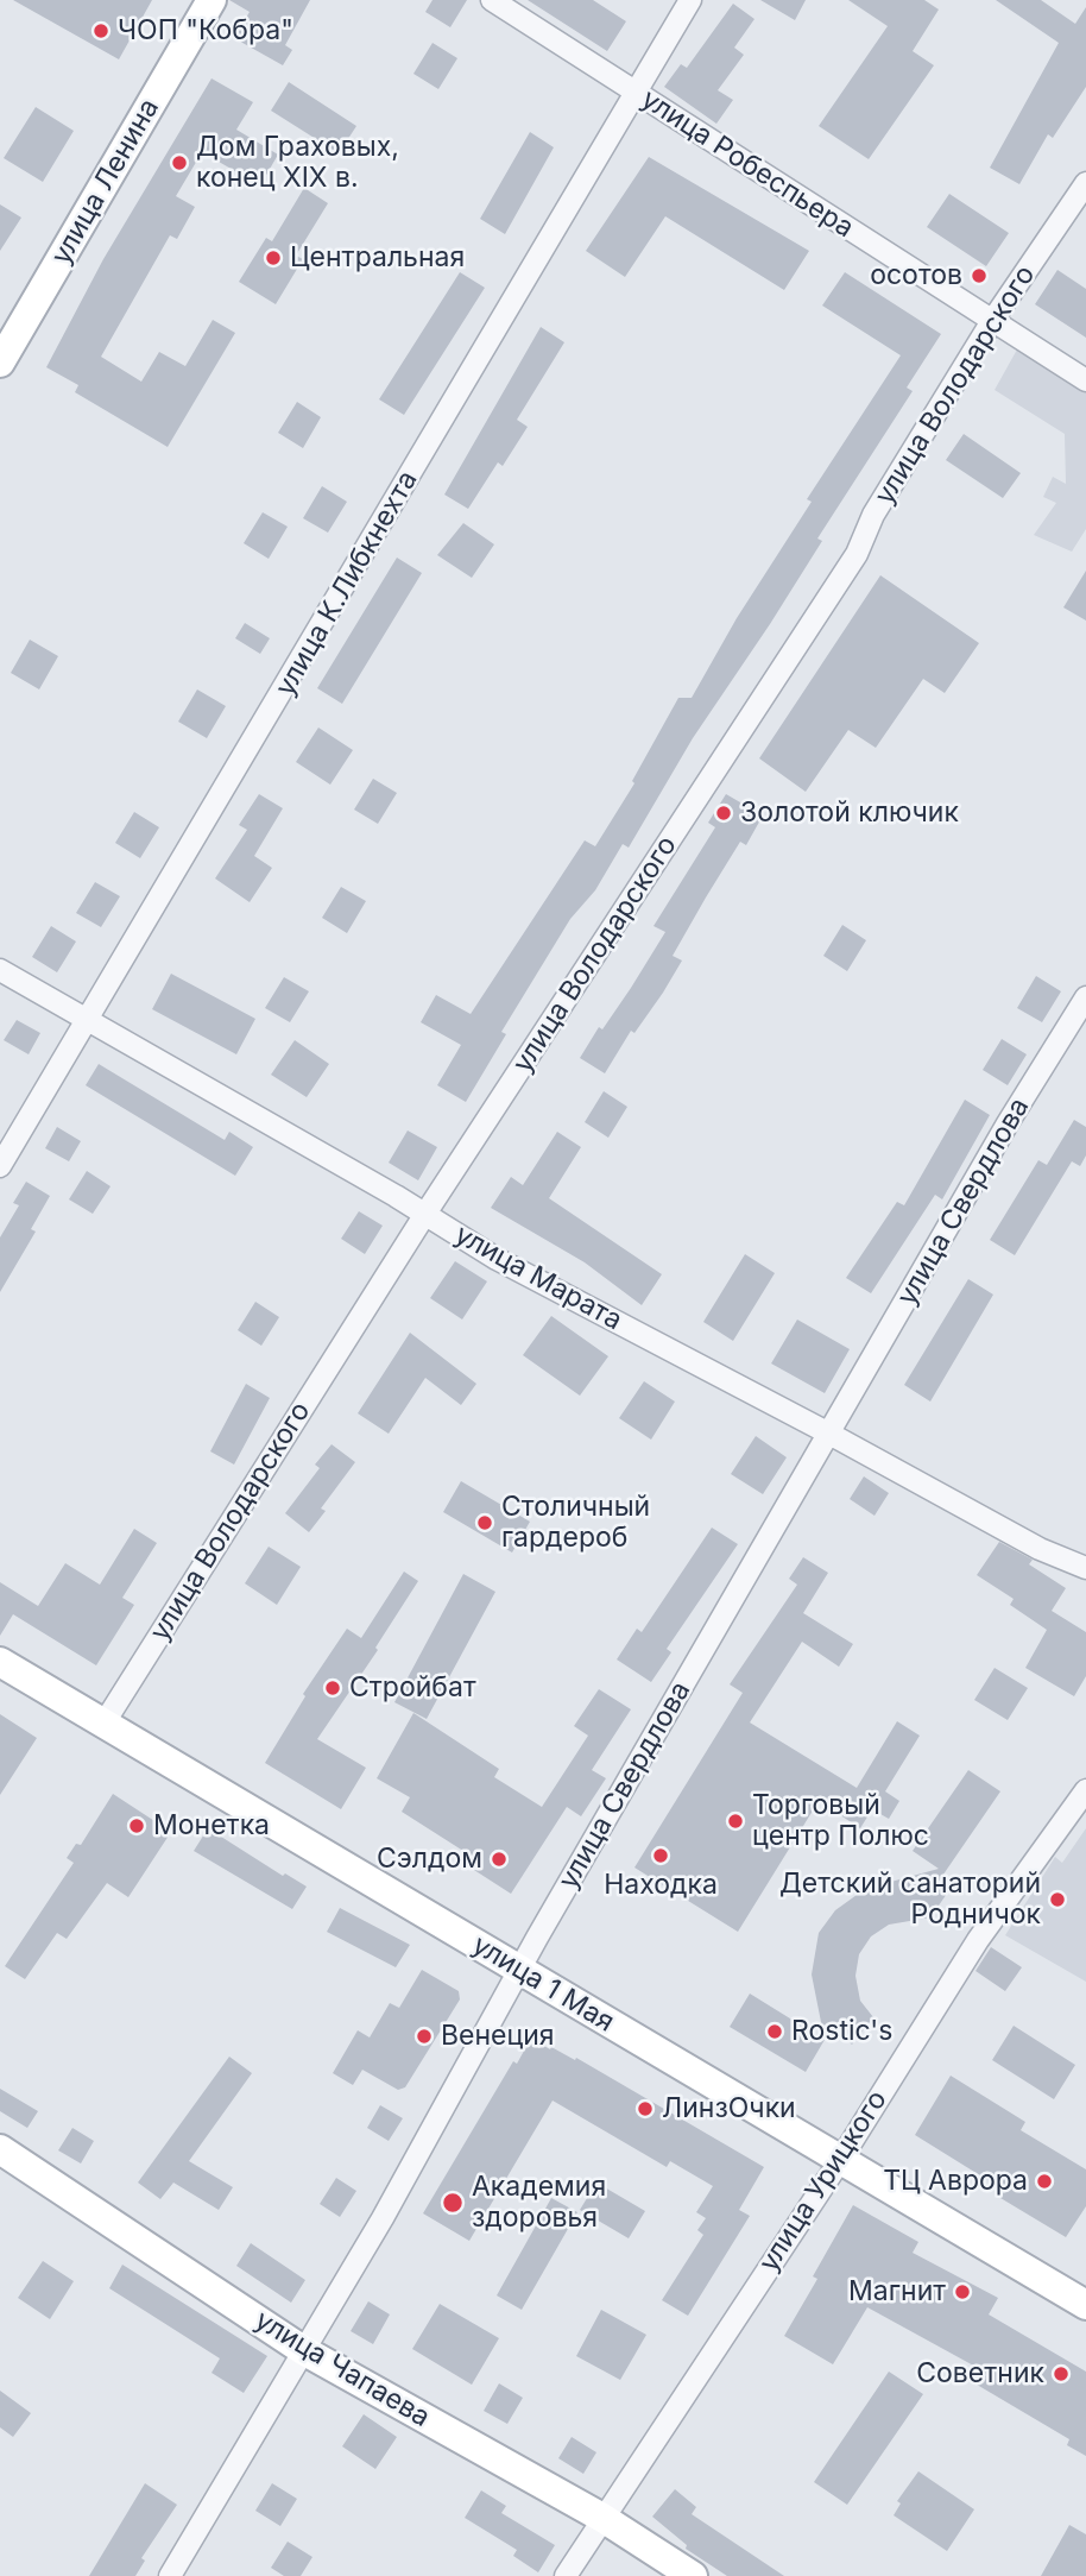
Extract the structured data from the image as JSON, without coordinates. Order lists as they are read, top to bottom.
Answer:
{
  "streets": {
    "main road": ["улица Ленина", "улица 1 Мая", "улица Чапаева"],
    "street": [
      "улица Робеспьера",
      "улица Володарского",
      "улица К.Либкнехта",
      "улица Свердлова",
      "улица Марата",
      "улица Урицкого"
    ]
  },
  "crossings": [
    ["улица Робеспьера", "улица Володарского"],
    ["улица Робеспьера", "улица К.Либкнехта"],
    ["улица Володарского", "улица Марата"],
    ["улица Володарского", "улица 1 Мая"],
    ["улица К.Либкнехта", "улица Марата"],
    ["улица Свердлова", "улица Марата"],
    ["улица Свердлова", "улица 1 Мая"],
    ["улица Свердлова", "улица Чапаева"],
    ["улица 1 Мая", "улица Урицкого"],
    ["улица Урицкого", "улица Чапаева"]
  ],
  "places": [
    "ЧОП \"Кобра\"",
    "Дом Граховых, конец XIX в.",
    "Центральная",
    "осотов",
    "Золотой ключик",
    "Столичный гардероб",
    "Стройбат",
    "Торговый центр Полюс",
    "Монетка",
    "Находка",
    "Сэлдом",
    "Детский санаторий Родничок",
    "Rostic's",
    "Венеция",
    "ЛинзОчки",
    "ТЦ Аврора",
    "Академия здоровья",
    "Магнит",
    "Советник"
  ]
}
